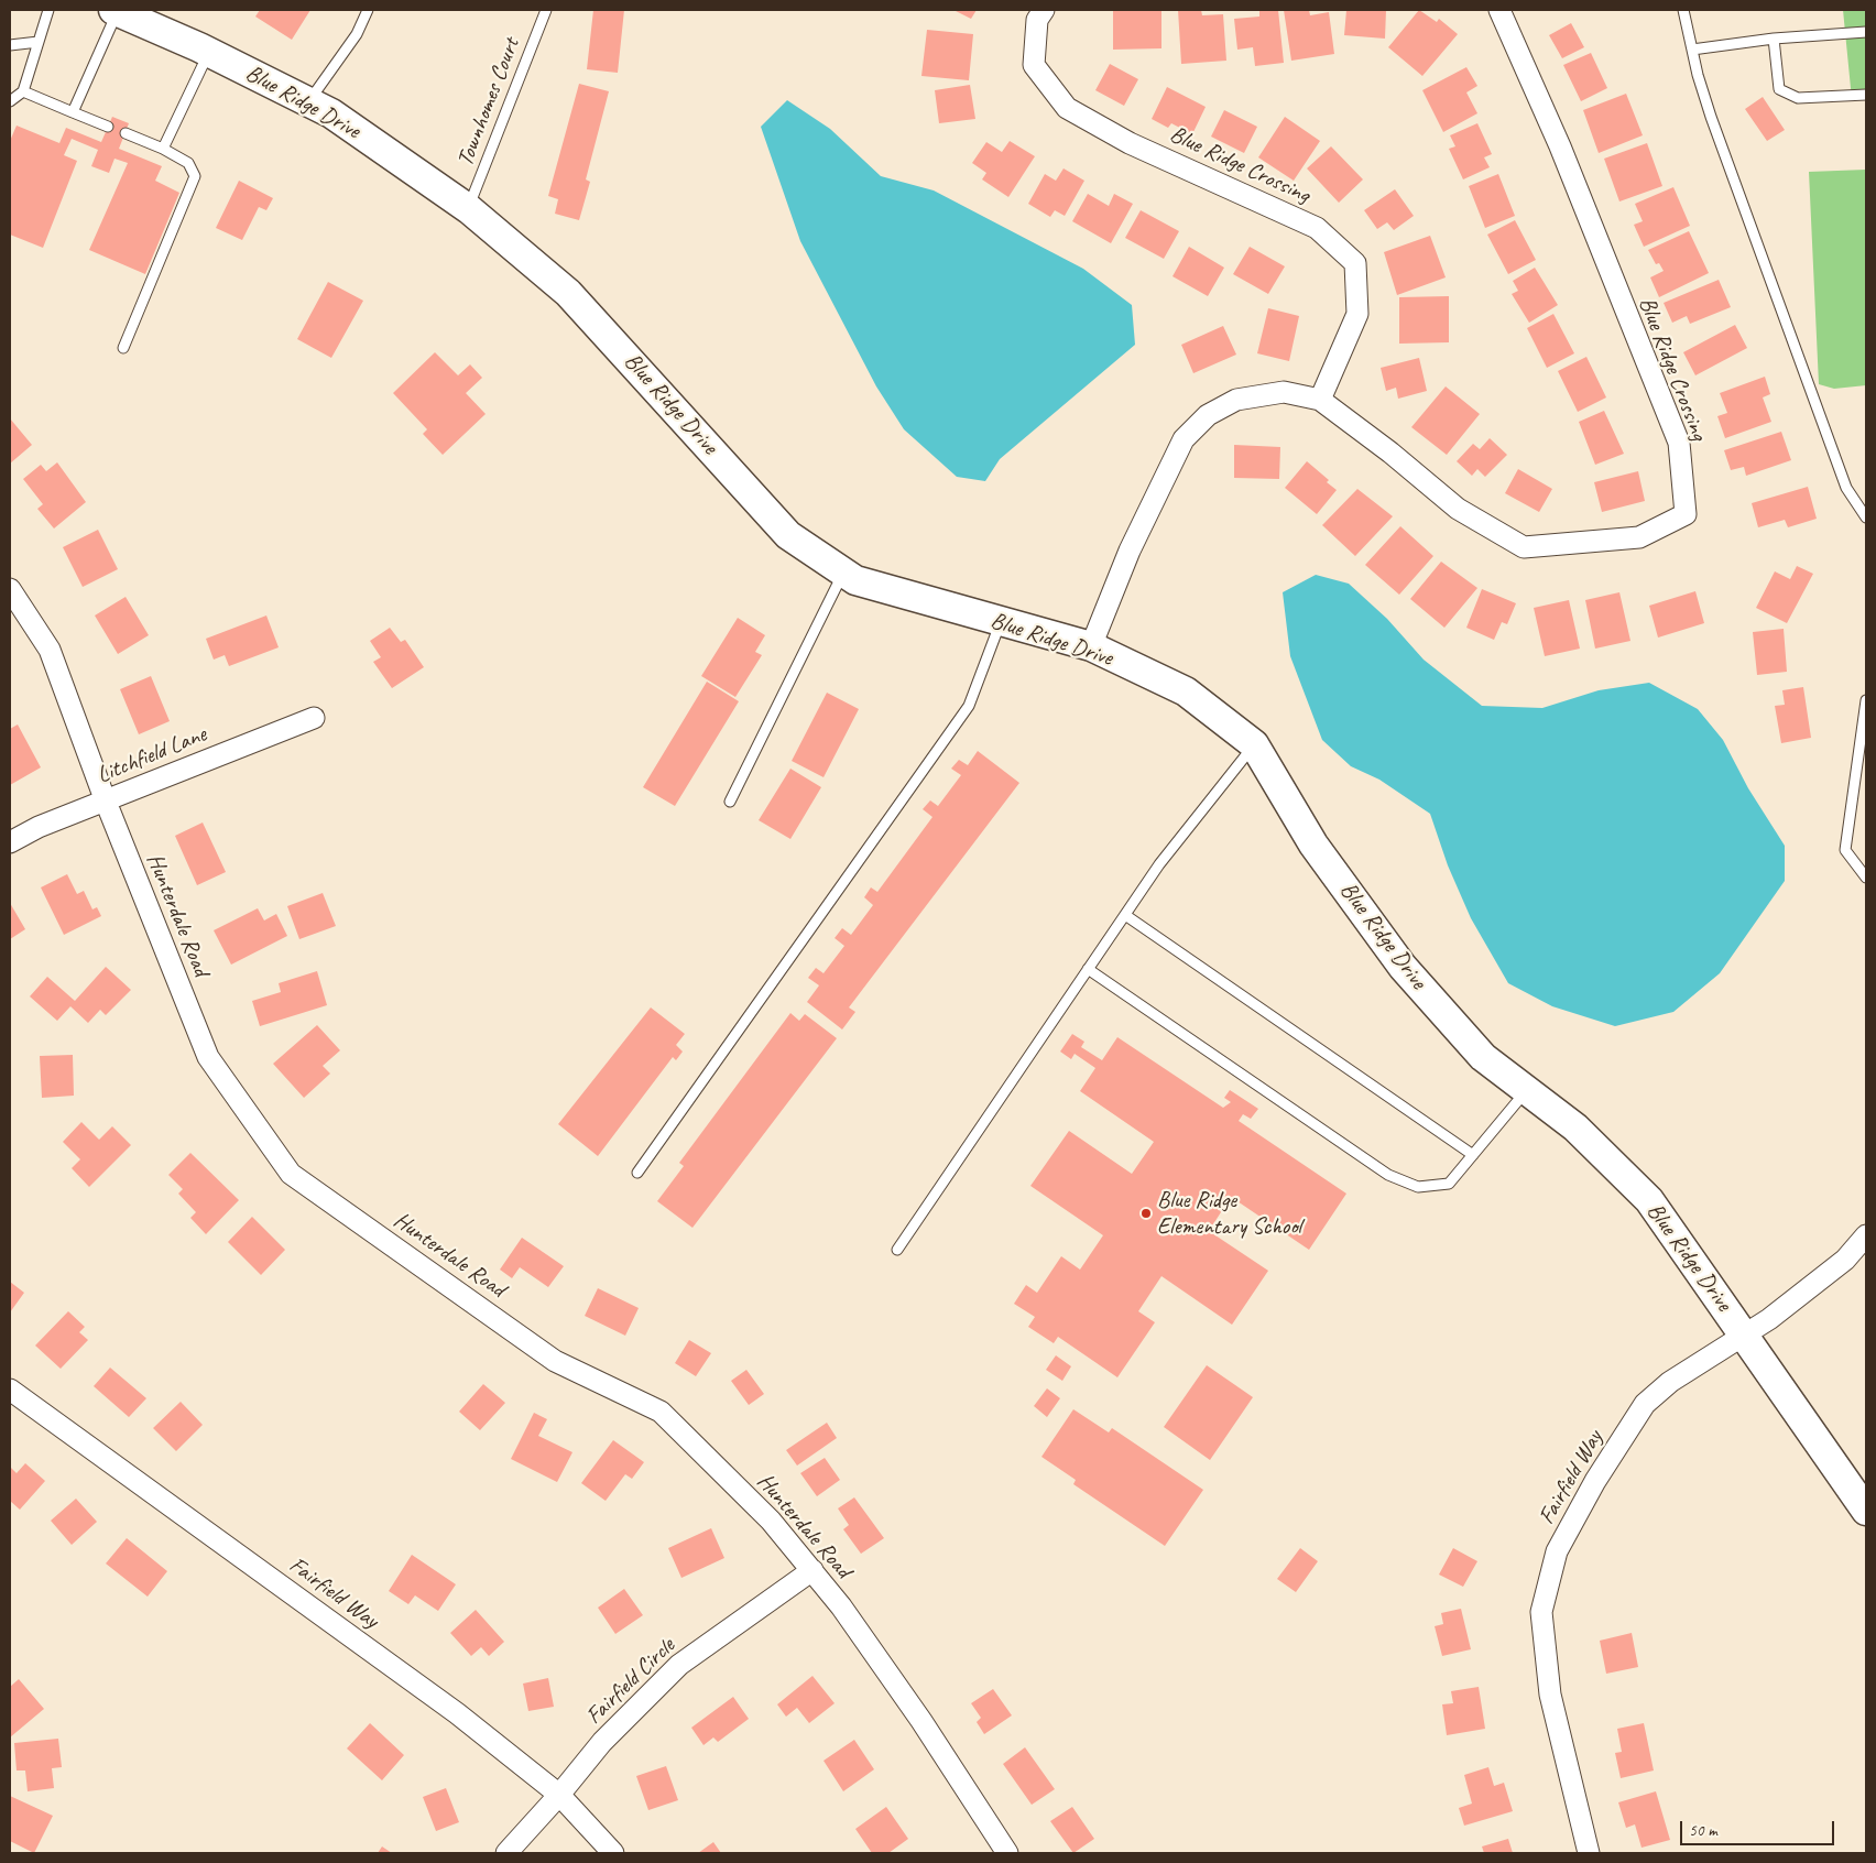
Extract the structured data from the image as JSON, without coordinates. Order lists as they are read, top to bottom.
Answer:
{
  "streets": {
    "street": [
      "Blue Ridge Drive",
      "Blue Ridge Crossing",
      "Litchfield Lane",
      "Hunterdale Road",
      "Fairfield Way",
      "Fairfield Circle"
    ],
    "lane": ["Townhomes Court"]
  },
  "crossings": [
    ["Blue Ridge Drive", "Townhomes Court"],
    ["Blue Ridge Drive", "Blue Ridge Crossing"],
    ["Blue Ridge Drive", "Fairfield Way"],
    ["Litchfield Lane", "Hunterdale Road"],
    ["Hunterdale Road", "Fairfield Circle"],
    ["Fairfield Way", "Fairfield Circle"]
  ],
  "places": ["Blue Ridge Elementary School"],
  "scale_bar": "50 m"
}
